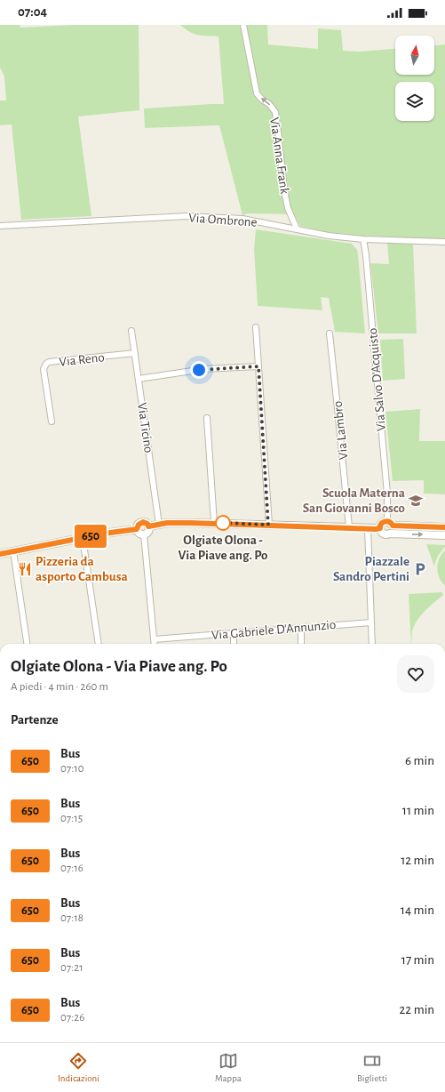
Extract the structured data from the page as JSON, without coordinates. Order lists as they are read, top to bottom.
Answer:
{
  "streets": {
    "street": [
      "Via Anna Frank",
      "Via Ombrone",
      "Via Reno",
      "Via Salvo D'Acquisto",
      "Via Ticino",
      "Via Lambro",
      "Via Gabriele D'Annunzio"
    ]
  },
  "crossings": [
    ["Via Anna Frank", "Via Ombrone"],
    ["Via Ombrone", "Via Salvo D'Acquisto"],
    ["Via Reno", "Via Ticino"]
  ],
  "one_way": ["Via Anna Frank"],
  "places": {
    "school or university": ["Scuola Materna San Giovanni Bosco"],
    "other": ["Olgiate Olona - Via Piave ang. Po"],
    "restaurant": ["Pizzeria da asporto Cambusa"],
    "parking": ["Piazzale Sandro Pertini"]
  },
  "lines": ["bus line 650"],
  "north": "top",
  "page": {
    "status": "07:04",
    "on_map": "650",
    "heading": [
      ["Olgiate Olona - Via Piave ang. Po", "A piedi · 4 min · 260 m"],
      "Partenze"
    ],
    "list": [
      {
        "mark": "650",
        "name": "Bus",
        "note": "07:10",
        "value": "6 min"
      },
      {
        "mark": "650",
        "name": "Bus",
        "note": "07:15",
        "value": "11 min"
      },
      {
        "mark": "650",
        "name": "Bus",
        "note": "07:16",
        "value": "12 min"
      },
      {
        "mark": "650",
        "name": "Bus",
        "note": "07:18",
        "value": "14 min"
      },
      {
        "mark": "650",
        "name": "Bus",
        "note": "07:21",
        "value": "17 min"
      },
      {
        "mark": "650",
        "name": "Bus",
        "note": "07:26",
        "value": "22 min"
      }
    ],
    "tabs": ["Indicazioni", "Mappa", "Biglietti"]
  }
}
